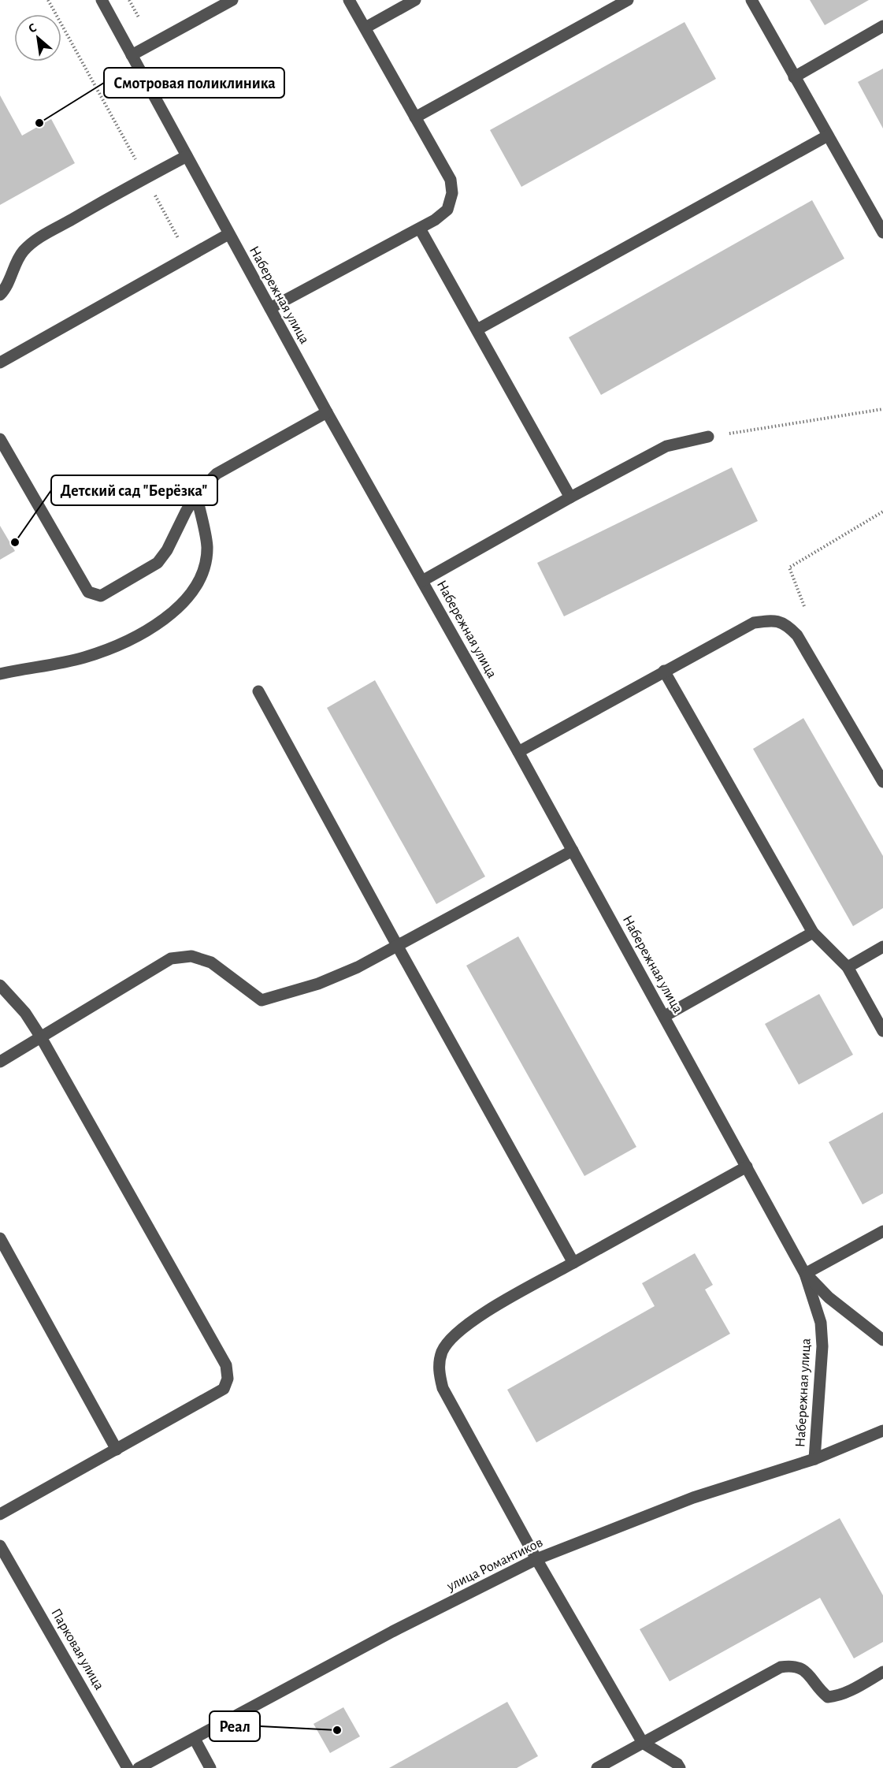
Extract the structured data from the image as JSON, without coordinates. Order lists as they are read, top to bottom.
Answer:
{
  "streets": {
    "street": ["Набережная улица", "улица Романтиков", "Парковая улица"]
  },
  "crossings": [
    ["Набережная улица", "улица Романтиков"]
  ],
  "places": ["Смотровая поликлиника", "Детский сад \"Берёзка\"", "Реал"],
  "north": "top left"
}
